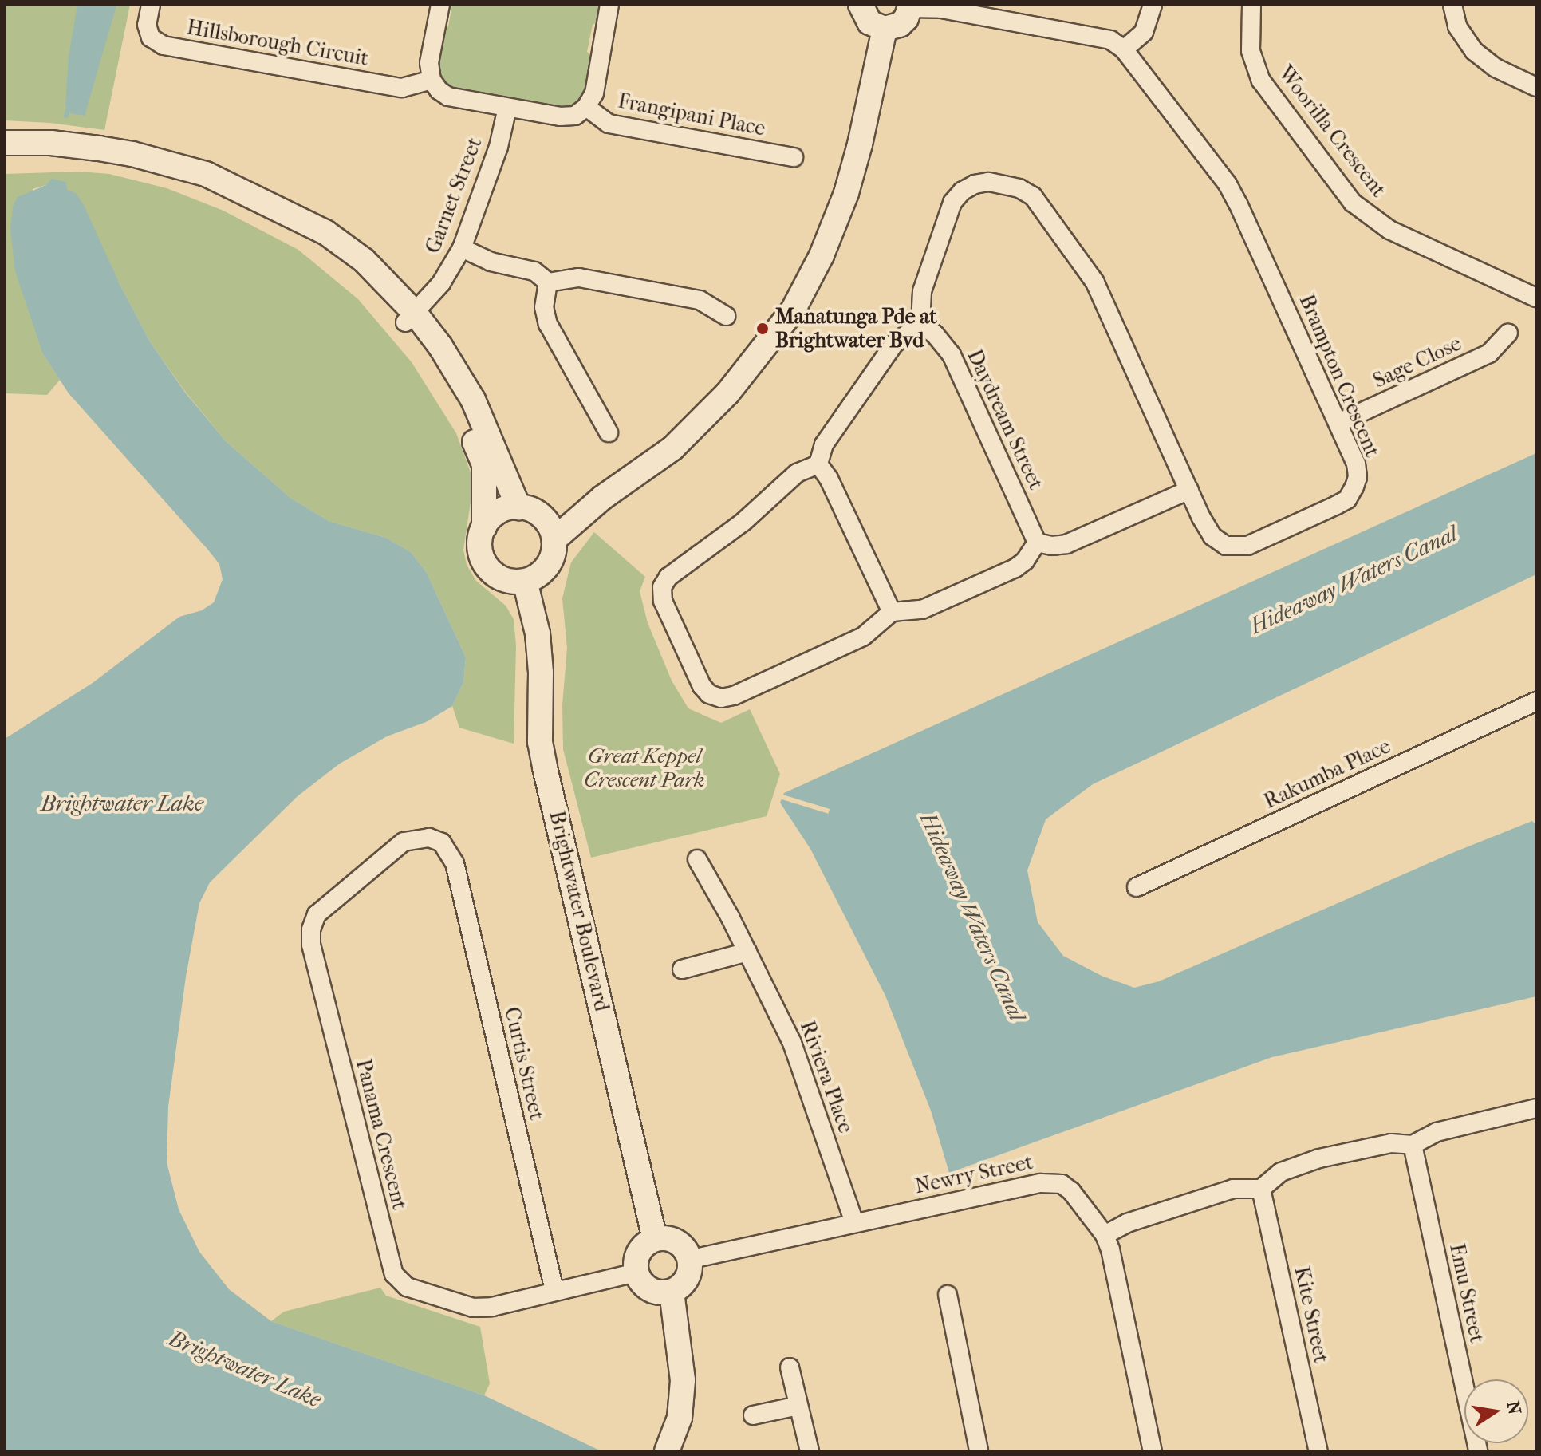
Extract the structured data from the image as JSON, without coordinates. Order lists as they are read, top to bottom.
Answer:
{
  "streets": {
    "street": [
      "Hillsborough Circuit",
      "Frangipani Place",
      "Woorilla Crescent",
      "Garnet Street",
      "Sage Close",
      "Brampton Crescent",
      "Daydream Street",
      "Rakumba Place",
      "Brightwater Boulevard",
      "Curtis Street",
      "Riviera Place",
      "Panama Crescent",
      "Newry Street",
      "Emu Street",
      "Kite Street"
    ]
  },
  "crossings": [
    ["Sage Close", "Brampton Crescent"],
    ["Brampton Crescent", "Daydream Street"],
    ["Brightwater Boulevard", "Panama Crescent"],
    ["Brightwater Boulevard", "Newry Street"],
    ["Curtis Street", "Panama Crescent"],
    ["Riviera Place", "Newry Street"],
    ["Panama Crescent", "Newry Street"]
  ],
  "water": ["Hideaway Waters Canal", "Brightwater Lake"],
  "parks": ["Great Keppel Crescent Park"],
  "places": ["Manatunga Pde at Brightwater Bvd"],
  "north": "right"
}
